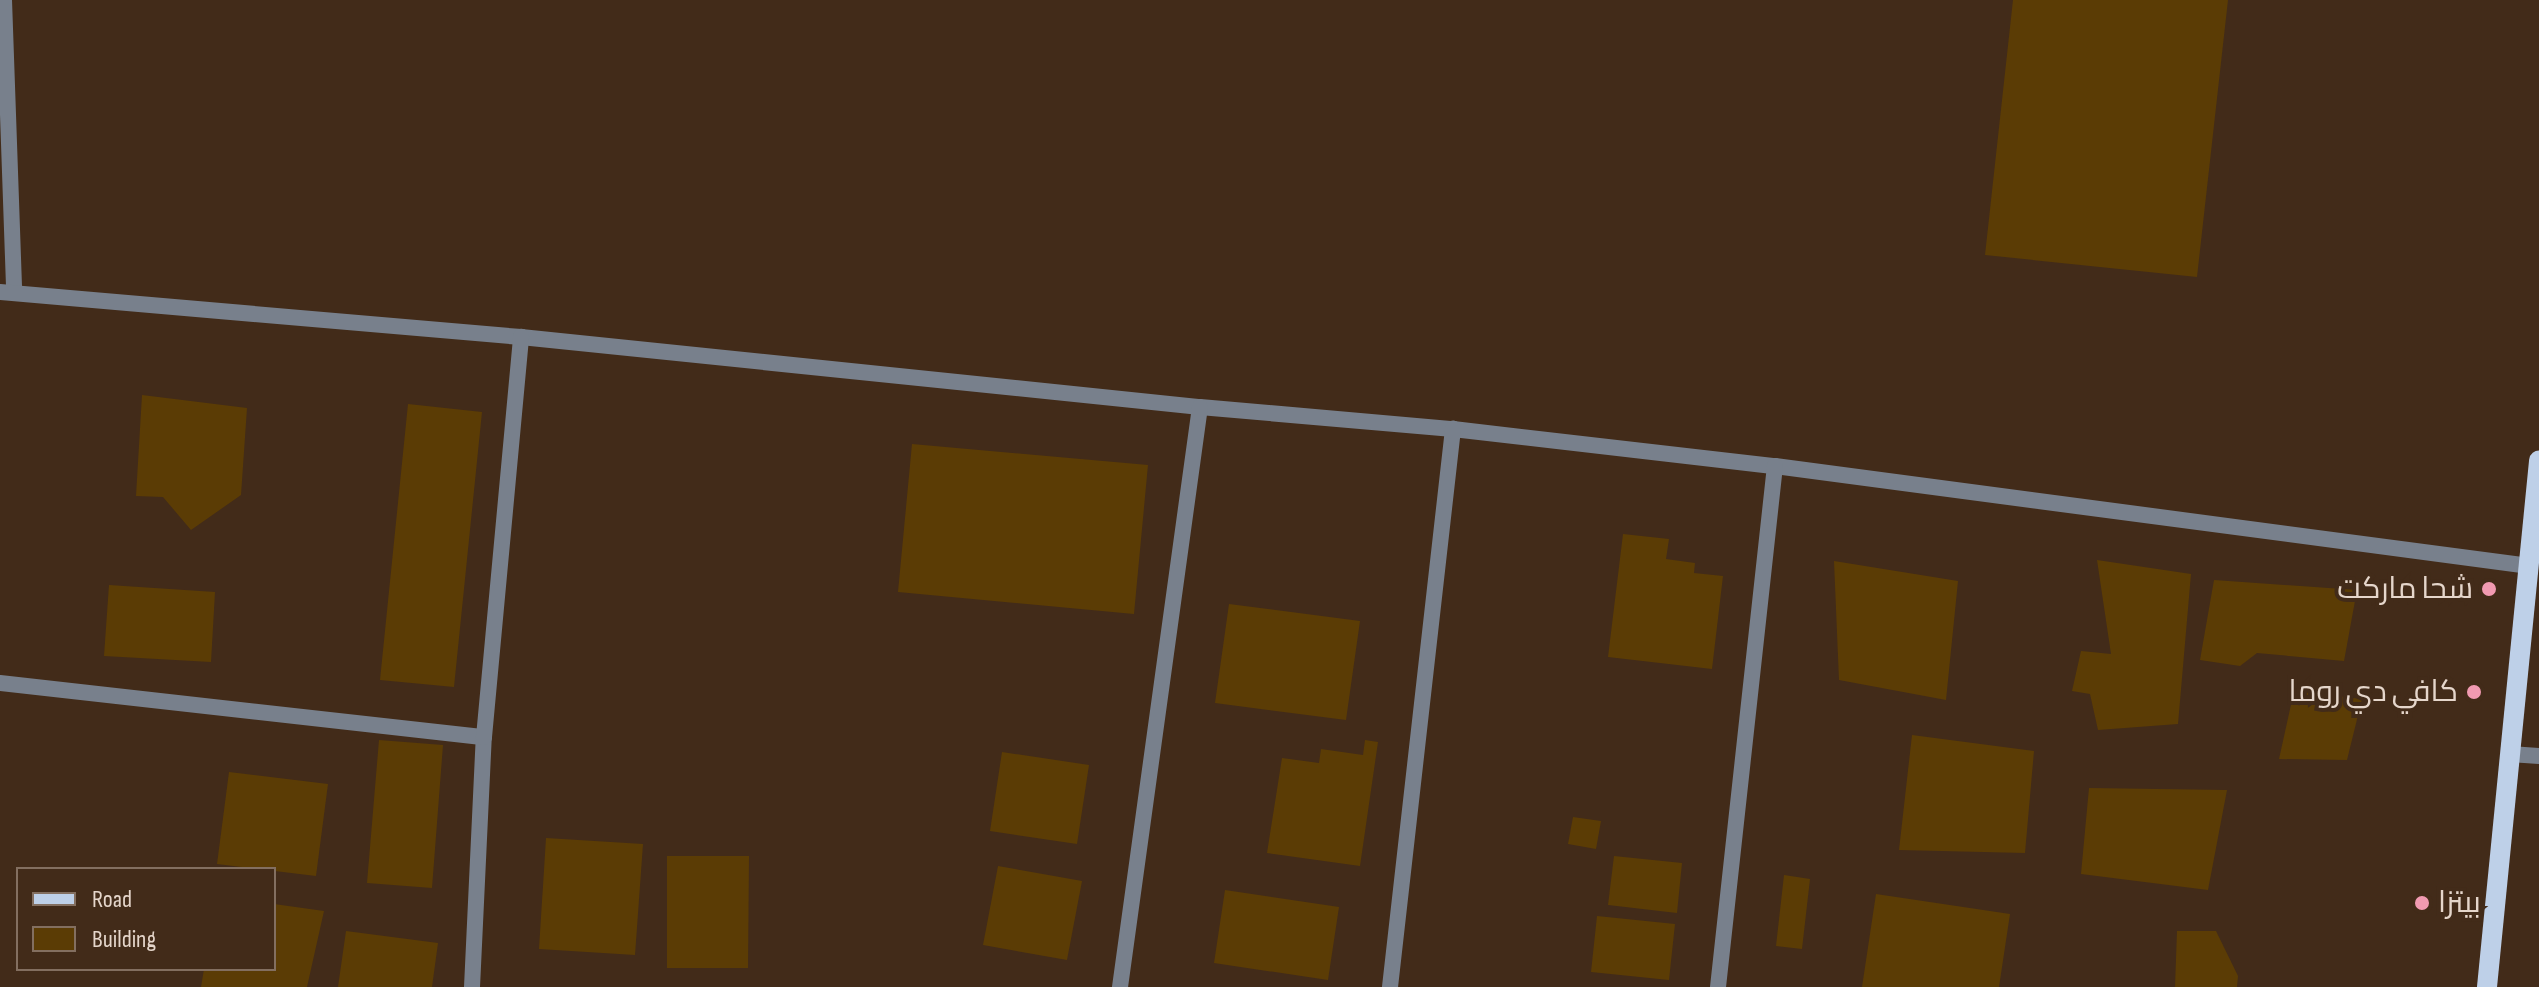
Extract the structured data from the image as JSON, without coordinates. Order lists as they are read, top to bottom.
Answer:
{
  "places": ["شحا ماركت", "كافي دي روما", "بيتزا"],
  "legend": ["Road", "Building"]
}
